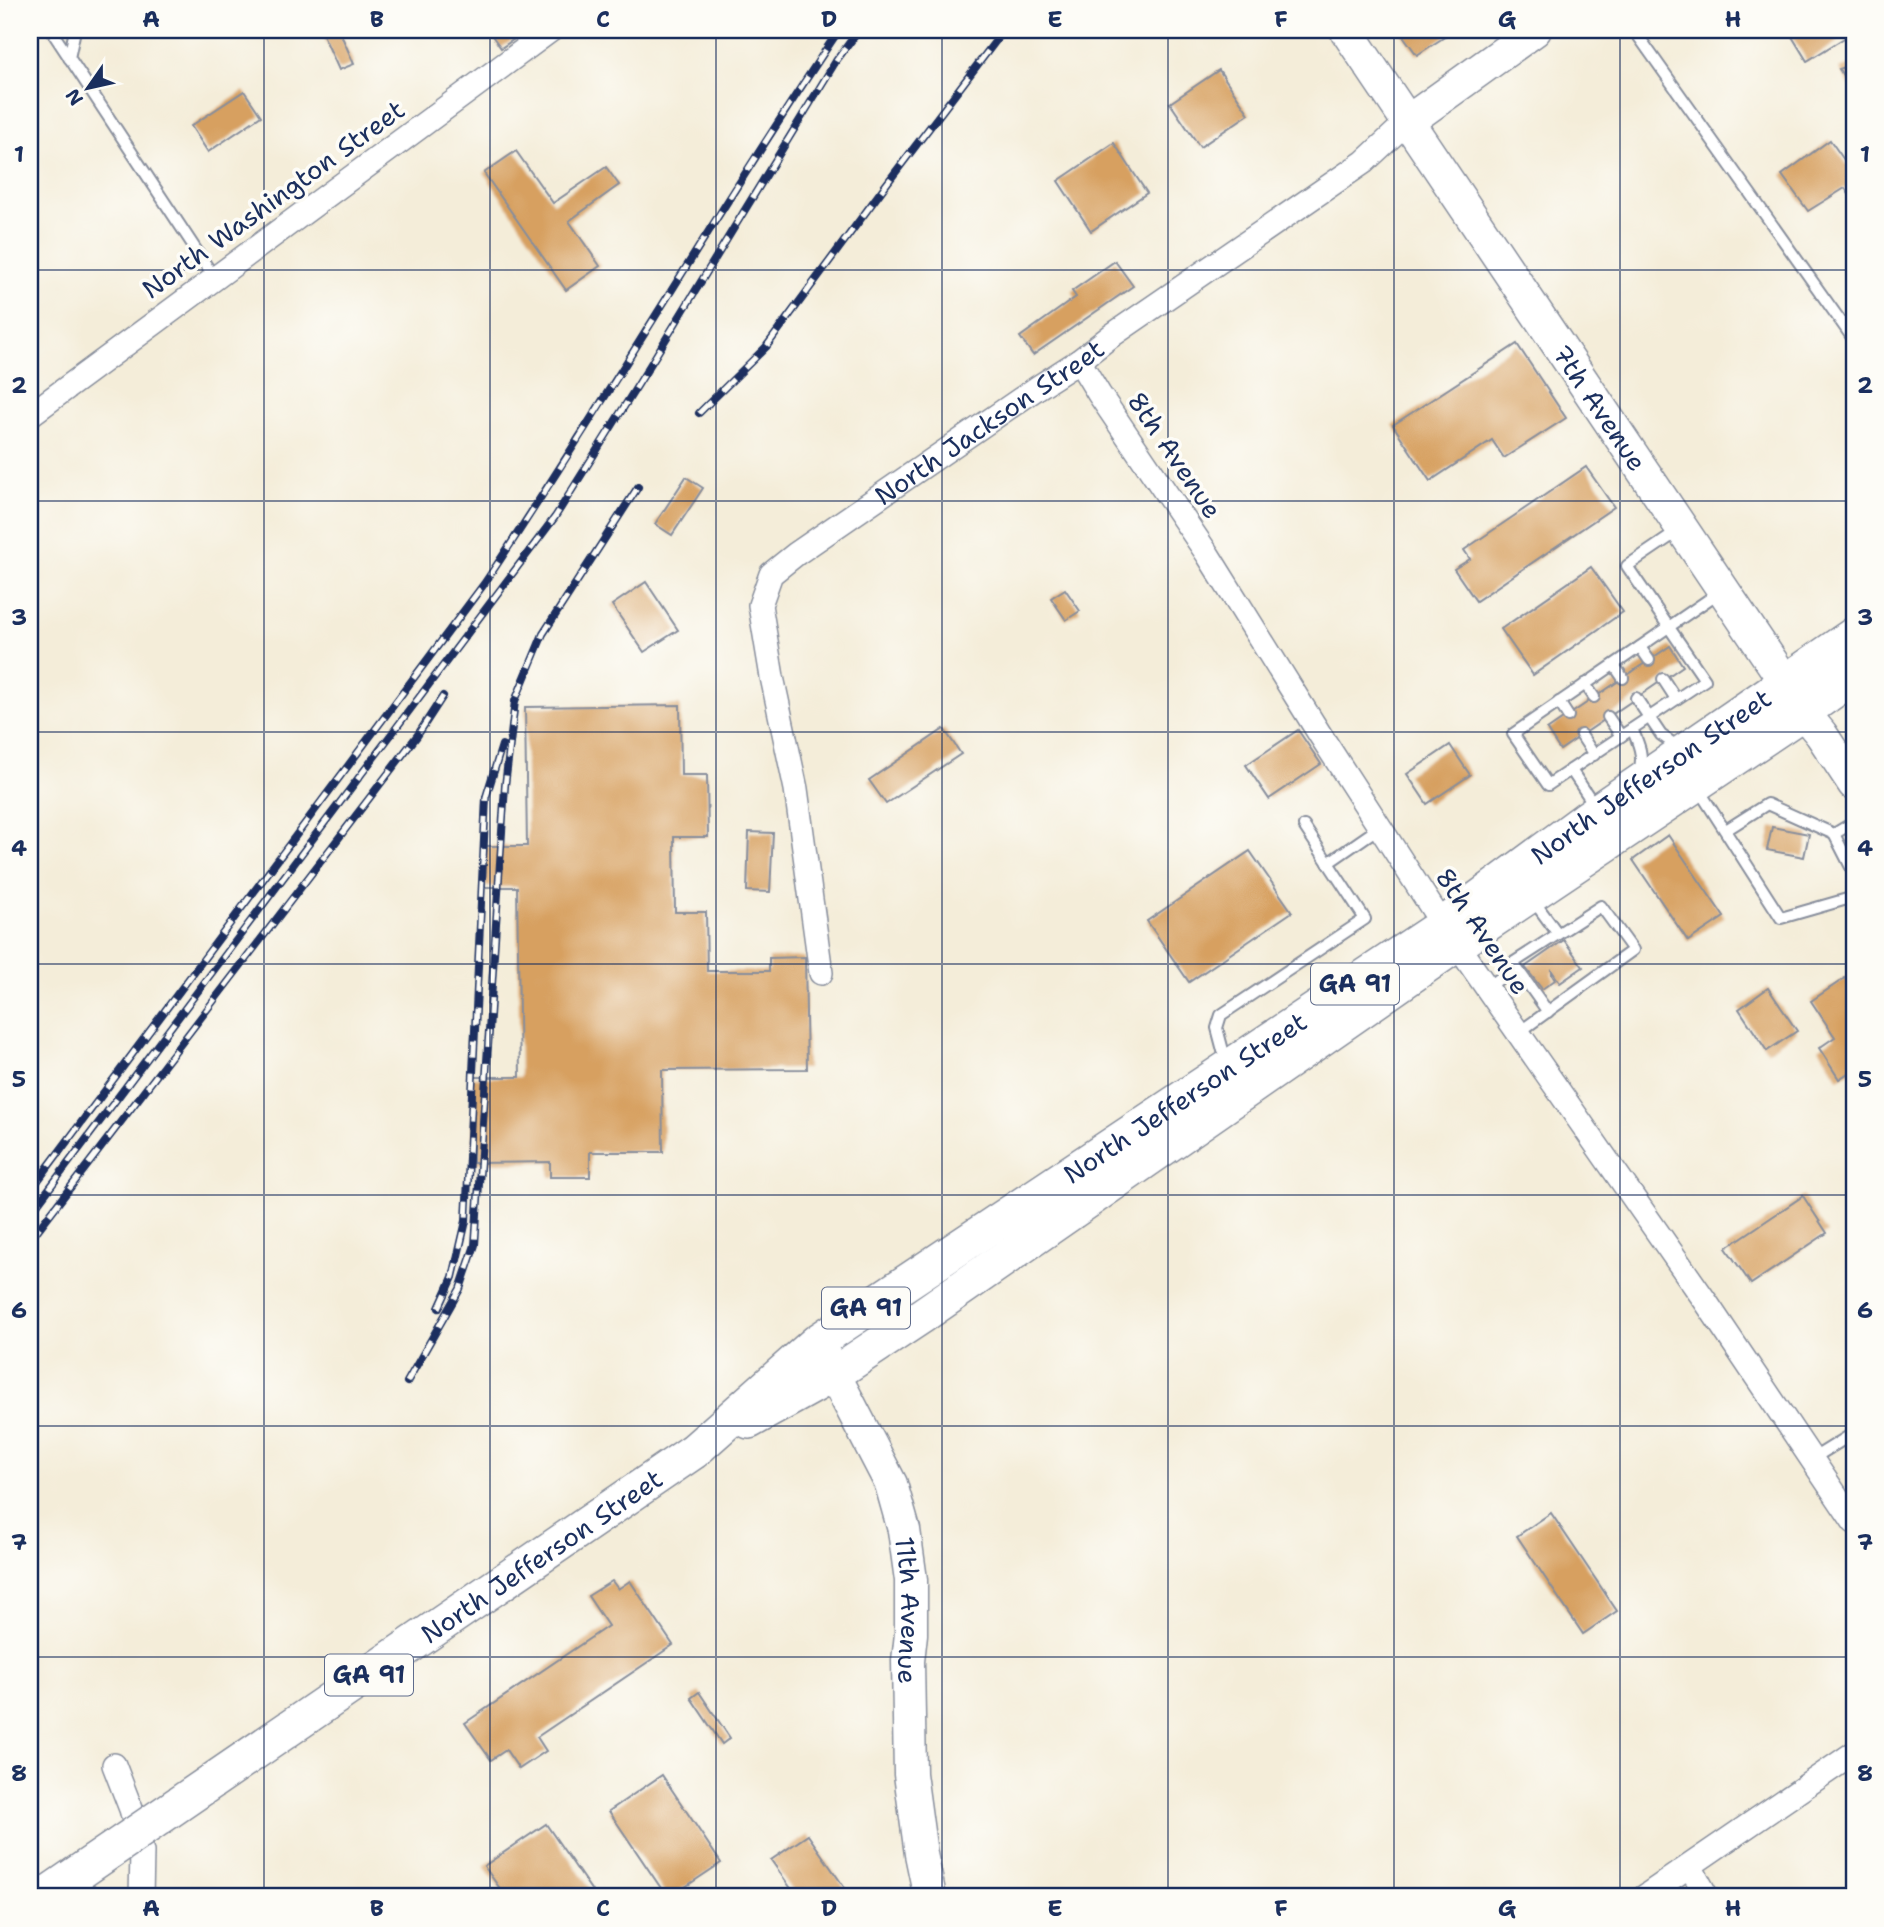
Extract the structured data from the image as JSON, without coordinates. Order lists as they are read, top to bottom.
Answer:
{
  "streets": {
    "main road": ["North Jefferson Street", "GA 91"],
    "street": [
      "North Washington Street",
      "7th Avenue",
      "North Jackson Street",
      "8th Avenue",
      "11th Avenue"
    ]
  },
  "crossings": [
    ["7th Avenue", "North Jackson Street"],
    ["7th Avenue", "North Jefferson Street"],
    ["North Jackson Street", "8th Avenue"],
    ["8th Avenue", "North Jefferson Street"],
    ["North Jefferson Street", "11th Avenue"]
  ],
  "north": "bottom left",
  "grid": {
    "columns": [
      "A",
      "B",
      "C",
      "D",
      "E",
      "F",
      "G",
      "H"
    ],
    "rows": [
      "1",
      "2",
      "3",
      "4",
      "5",
      "6",
      "7",
      "8"
    ]
  }
}
